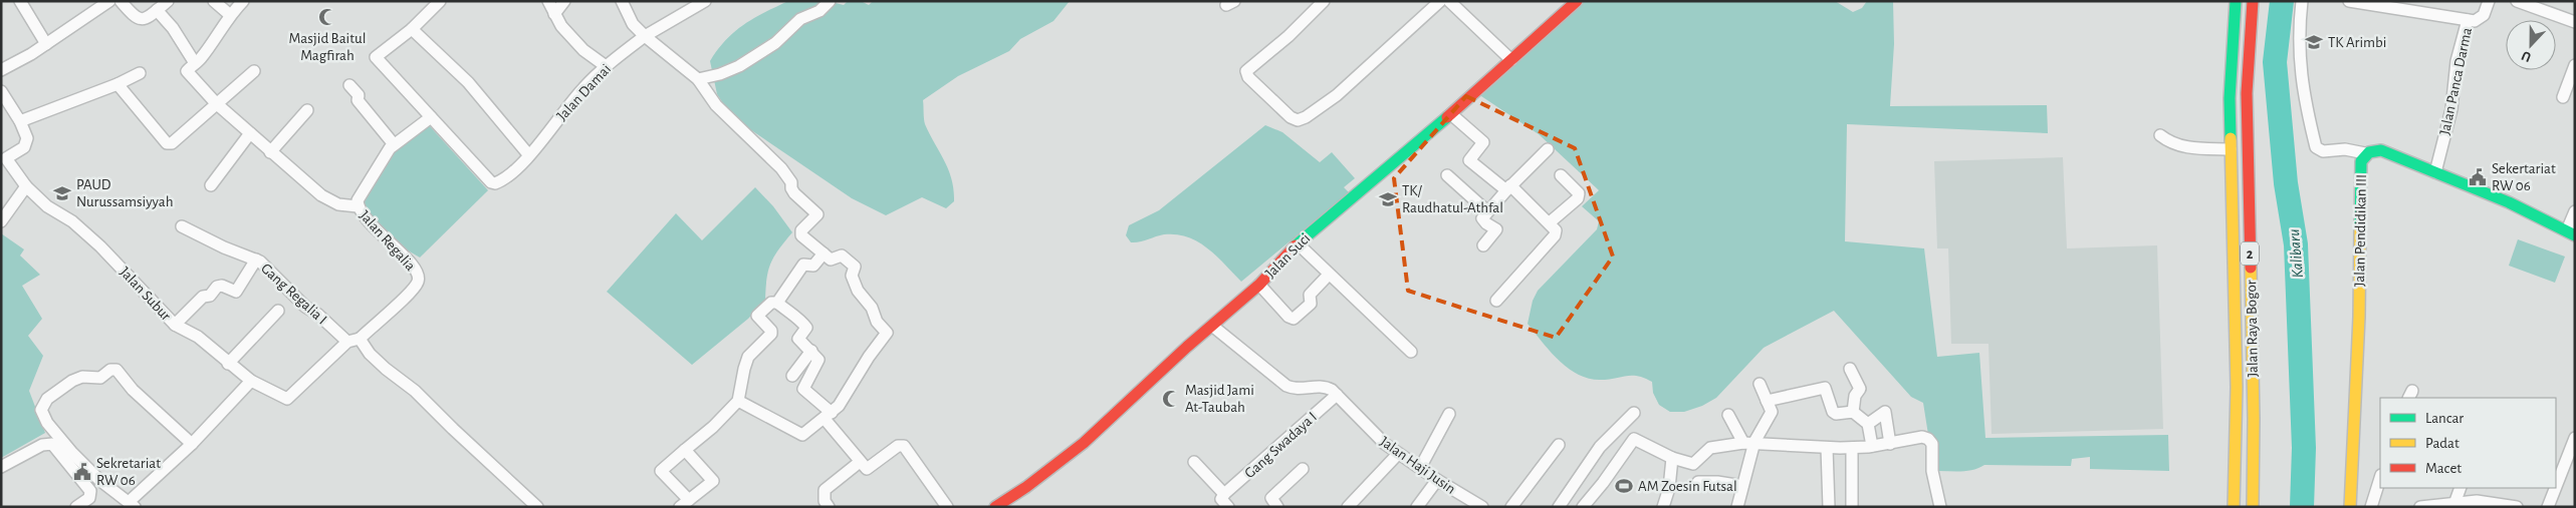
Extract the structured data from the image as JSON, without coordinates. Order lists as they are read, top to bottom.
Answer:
{
  "streets": {
    "main road": [
      "Jalan Pendidikan III",
      "2",
      "Jalan Suci",
      "Jalan Raya Bogor"
    ],
    "street": [
      "Jalan Panca Darma",
      "Jalan Damai",
      "Jalan Regalia",
      "Jalan Subur",
      "Gang Regalia I",
      "Gang Swadaya I",
      "Jalan Haji Jusin"
    ]
  },
  "crossings": [
    ["Jalan Panca Darma", "Jalan Pendidikan III"],
    ["Jalan Damai", "Jalan Regalia"],
    ["Jalan Suci", "Jalan Haji Jusin"],
    ["Jalan Subur", "Gang Regalia I"],
    ["Gang Swadaya I", "Jalan Haji Jusin"]
  ],
  "water": ["Kalibaru"],
  "places": {
    "mosque": ["Masjid Baitul Magfirah", "Masjid Jami At-Taubah"],
    "school or university": ["TK Arimbi", "PAUD Nurussamsiyyah", "TK/ Raudhatul-Athfal"],
    "public building": ["Sekertariat RW 06", "Sekretariat RW 06"],
    "sports": ["AM Zoesin Futsal"]
  },
  "legend": ["Lancar", "Padat", "Macet"],
  "north": "bottom"
}
